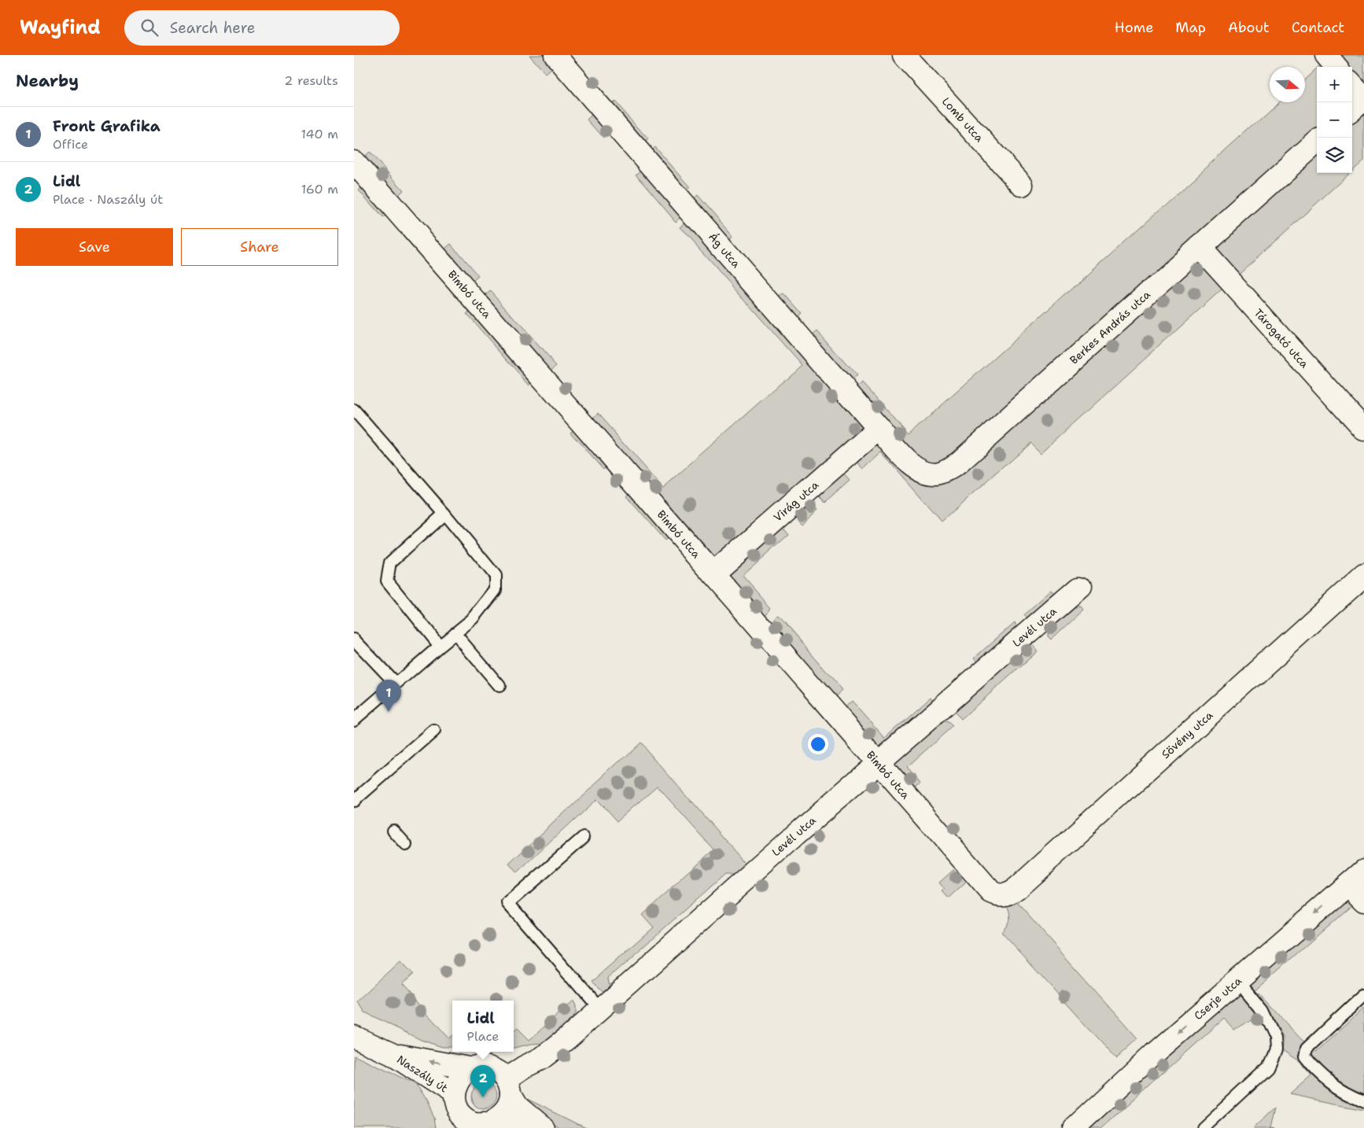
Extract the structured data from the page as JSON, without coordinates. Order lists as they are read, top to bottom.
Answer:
{
  "streets": {
    "street": [
      "Lomb utca",
      "Ág utca",
      "Bimbó utca",
      "Berkes András utca",
      "Tárogató utca",
      "Virág utca",
      "Levél utca",
      "Sövény utca",
      "Cserje utca",
      "Naszály út"
    ]
  },
  "crossings": [
    ["Ág utca", "Berkes András utca"],
    ["Ág utca", "Virág utca"],
    ["Bimbó utca", "Virág utca"],
    ["Bimbó utca", "Levél utca"],
    ["Bimbó utca", "Sövény utca"],
    ["Berkes András utca", "Tárogató utca"],
    ["Levél utca", "Naszály út"]
  ],
  "one_way": ["Cserje utca"],
  "north": "right",
  "page": {
    "header": "Wayfind",
    "search": "Search here",
    "nav": [
      "Home",
      "Map",
      "About",
      "Contact"
    ],
    "heading": ["Nearby", "2 results"],
    "map_buttons": ["+", "−"],
    "list": [
      {
        "mark": "1",
        "name": "Front Grafika",
        "note": "Office",
        "value": "140 m"
      },
      {
        "mark": "2",
        "name": "Lidl",
        "note": "Place · Naszály út",
        "value": "160 m"
      }
    ],
    "buttons": ["Save", "Share"],
    "pins": ["1", "2"],
    "popup": ["Lidl", "Place"]
  }
}
